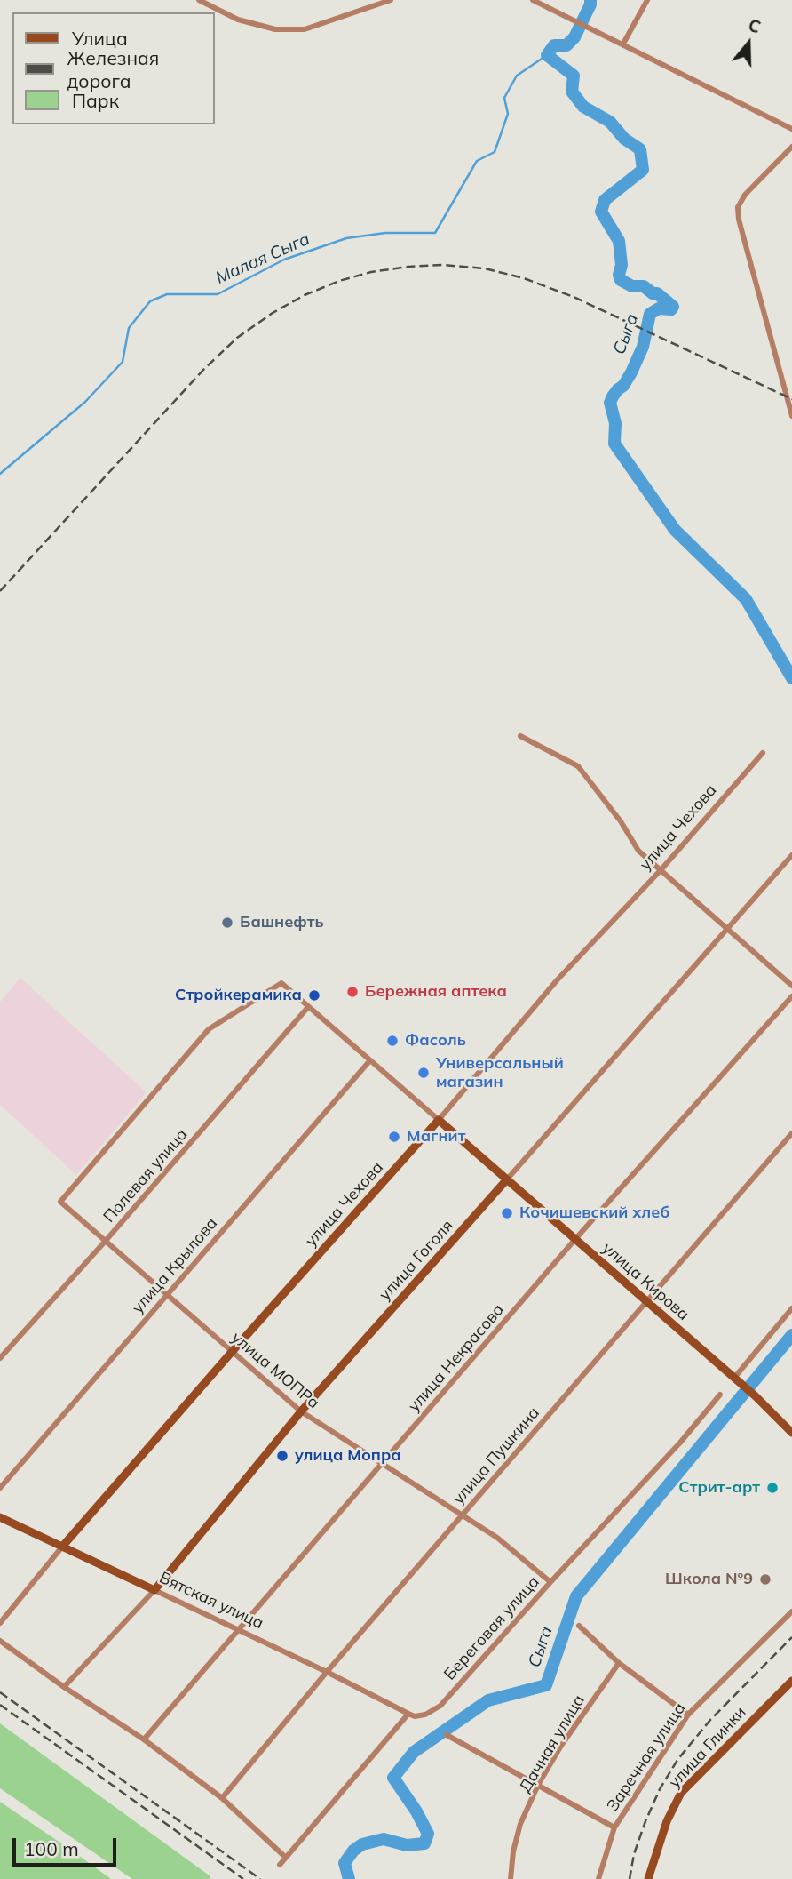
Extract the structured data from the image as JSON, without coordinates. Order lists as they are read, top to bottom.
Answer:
{
  "streets": {
    "main road": [
      "улица Чехова",
      "улица Гоголя",
      "улица Кирова",
      "Вятская улица",
      "улица Глинки"
    ],
    "street": [
      "Полевая улица",
      "улица Крылова",
      "улица Некрасова",
      "улица МОПРа",
      "улица Пушкина",
      "Береговая улица",
      "Дачная улица",
      "Заречная улица"
    ]
  },
  "crossings": [
    ["улица Чехова", "улица Кирова"],
    ["улица Чехова", "улица МОПРа"],
    ["улица Чехова", "Вятская улица"],
    ["Полевая улица", "улица Кирова"],
    ["Полевая улица", "улица МОПРа"],
    ["улица Гоголя", "улица Кирова"],
    ["улица Гоголя", "улица МОПРа"],
    ["улица Гоголя", "Вятская улица"],
    ["улица Крылова", "улица Кирова"],
    ["улица Крылова", "улица МОПРа"],
    ["улица Кирова", "улица Некрасова"],
    ["улица Кирова", "улица МОПРа"],
    ["улица Кирова", "улица Пушкина"],
    ["улица Некрасова", "улица МОПРа"],
    ["улица Некрасова", "Вятская улица"],
    ["улица МОПРа", "улица Пушкина"],
    ["улица МОПРа", "Береговая улица"],
    ["улица Пушкина", "Вятская улица"],
    ["Вятская улица", "Береговая улица"]
  ],
  "water": ["Малая Сыга", "Сыга"],
  "places": [
    "Башнефть",
    "Бережная аптека",
    "Стройкерамика",
    "Фасоль",
    "Универсальный магазин",
    "Магнит",
    "Кочишевский хлеб",
    "улица Мопра",
    "Стрит-арт",
    "Школа №9"
  ],
  "legend": ["Улица", "Железная дорога", "Парк"],
  "scale_bar": "100 m",
  "north": "top"
}
